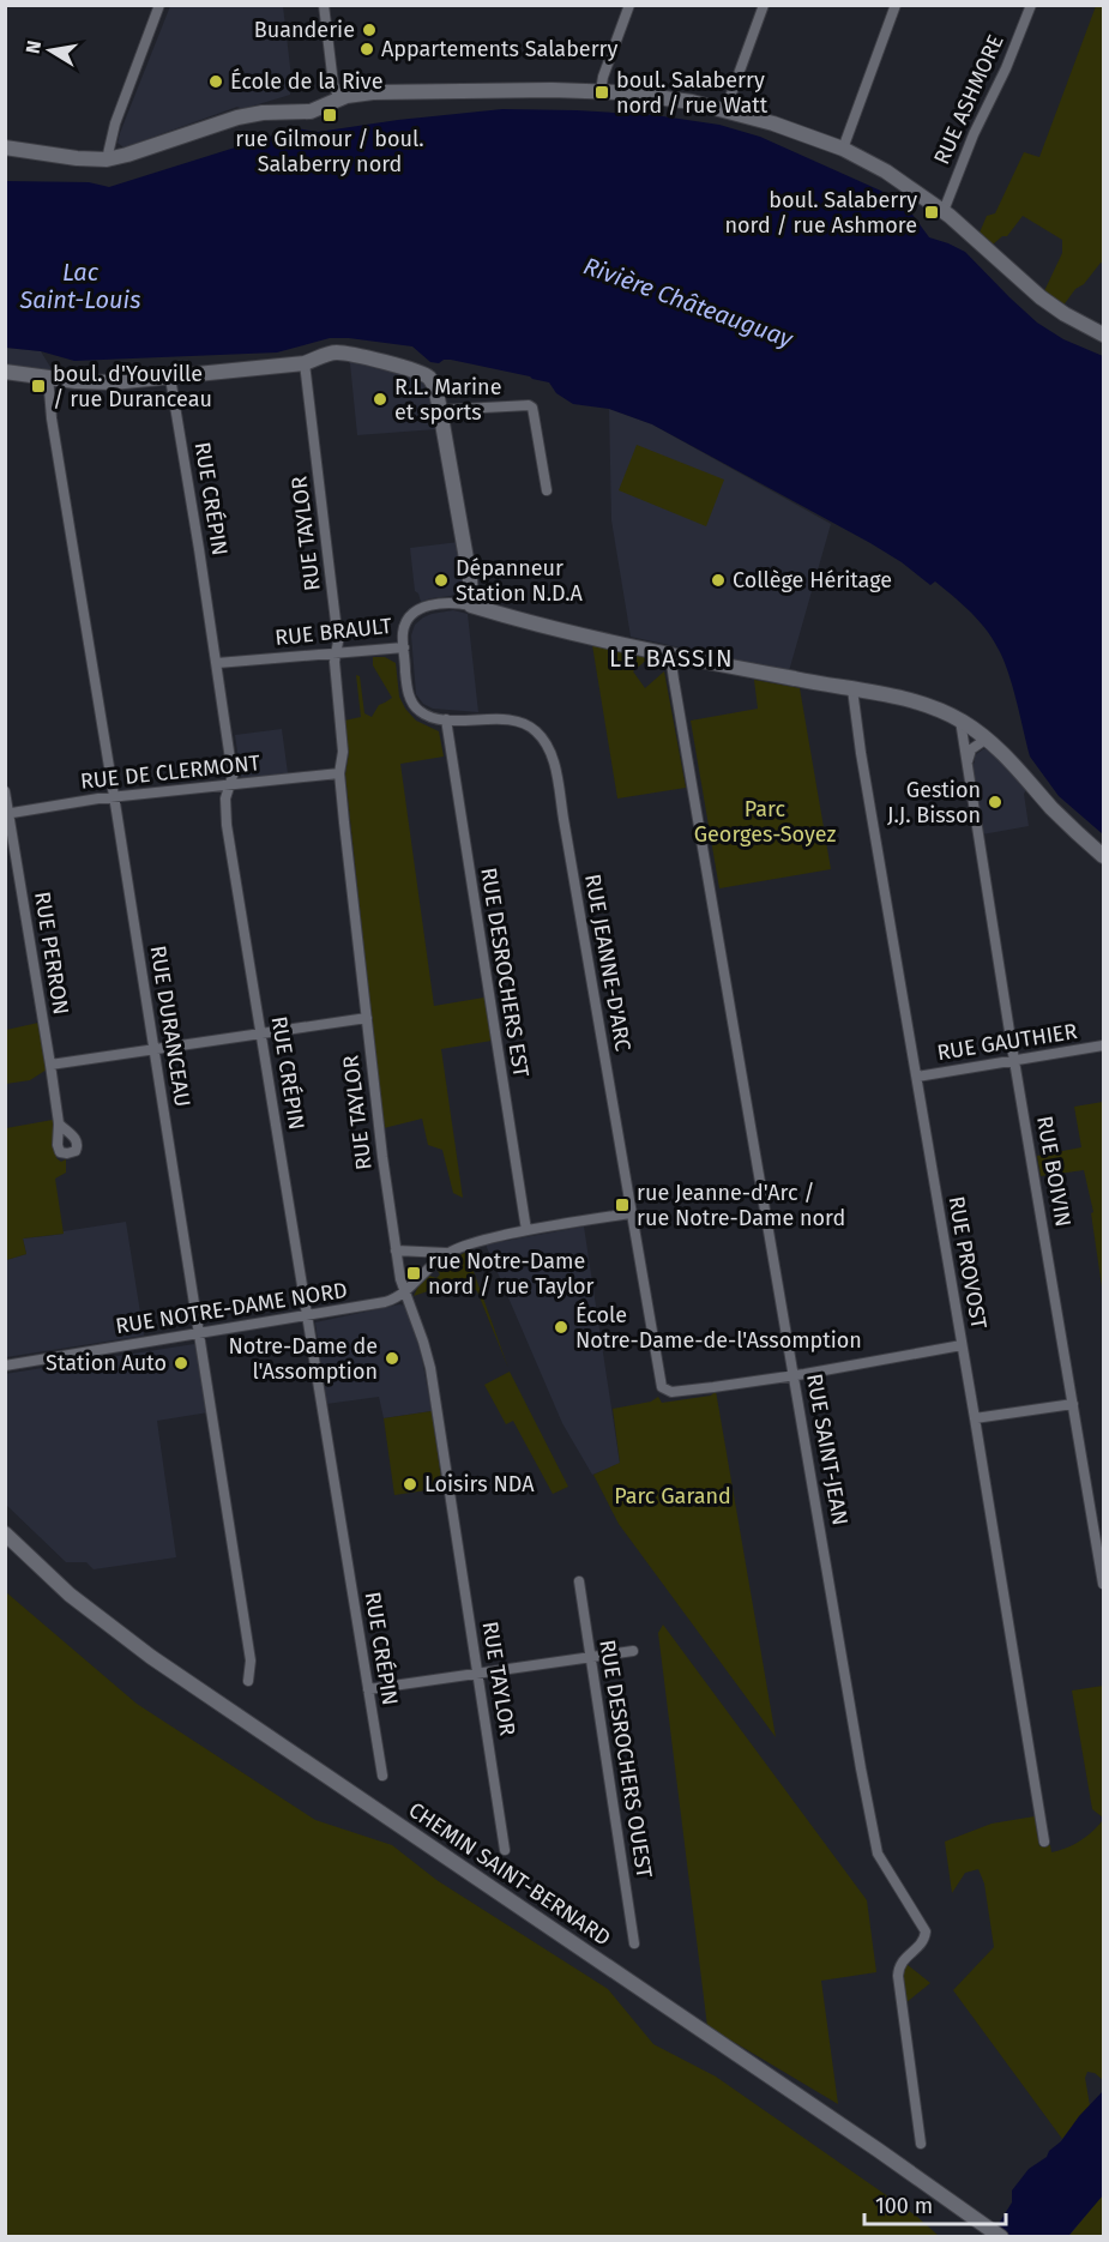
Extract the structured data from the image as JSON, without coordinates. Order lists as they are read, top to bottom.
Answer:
{
  "streets": {
    "street": [
      "RUE ASHMORE",
      "RUE CRÉPIN",
      "RUE TAYLOR",
      "RUE BRAULT",
      "RUE DE CLERMONT",
      "RUE PERRON",
      "RUE JEANNE-D'ARC",
      "RUE DESROCHERS EST",
      "RUE DURANCEAU",
      "RUE GAUTHIER",
      "RUE BOIVIN",
      "RUE PROVOST",
      "RUE NOTRE-DAME NORD",
      "RUE SAINT-JEAN",
      "RUE DESROCHERS OUEST",
      "CHEMIN SAINT-BERNARD"
    ]
  },
  "crossings": [
    ["RUE CRÉPIN", "RUE BRAULT"],
    ["RUE CRÉPIN", "RUE DE CLERMONT"],
    ["RUE CRÉPIN", "RUE NOTRE-DAME NORD"],
    ["RUE TAYLOR", "RUE BRAULT"],
    ["RUE TAYLOR", "RUE DE CLERMONT"],
    ["RUE TAYLOR", "RUE NOTRE-DAME NORD"],
    ["RUE BRAULT", "RUE JEANNE-D'ARC"],
    ["RUE DE CLERMONT", "RUE PERRON"],
    ["RUE DE CLERMONT", "RUE DURANCEAU"],
    ["RUE JEANNE-D'ARC", "RUE DESROCHERS EST"],
    ["RUE JEANNE-D'ARC", "RUE NOTRE-DAME NORD"],
    ["RUE JEANNE-D'ARC", "RUE SAINT-JEAN"],
    ["RUE DESROCHERS EST", "RUE NOTRE-DAME NORD"],
    ["RUE DURANCEAU", "RUE NOTRE-DAME NORD"],
    ["RUE GAUTHIER", "RUE BOIVIN"],
    ["RUE GAUTHIER", "RUE PROVOST"]
  ],
  "districts": ["LE BASSIN"],
  "water": ["Lac Saint-Louis", "Rivière Châteauguay"],
  "parks": ["Parc Georges-Soyez", "Parc Garand"],
  "places": {
    "other": [
      "Buanderie",
      "Appartements Salaberry",
      "École de la Rive",
      "R.L. Marine et sports",
      "Dépanneur Station N.D.A",
      "Collège Héritage",
      "Gestion J.J. Bisson",
      "École Notre-Dame-de-l'Assomption",
      "Notre-Dame de l'Assomption",
      "Station Auto",
      "Loisirs NDA"
    ],
    "transit": [
      "boul. Salaberry nord / rue Watt",
      "rue Gilmour / boul. Salaberry nord",
      "boul. Salaberry nord / rue Ashmore",
      "boul. d'Youville / rue Duranceau",
      "rue Jeanne-d'Arc / rue Notre-Dame nord",
      "rue Notre-Dame nord / rue Taylor"
    ]
  },
  "scale_bar": "100 m",
  "north": "left"
}
